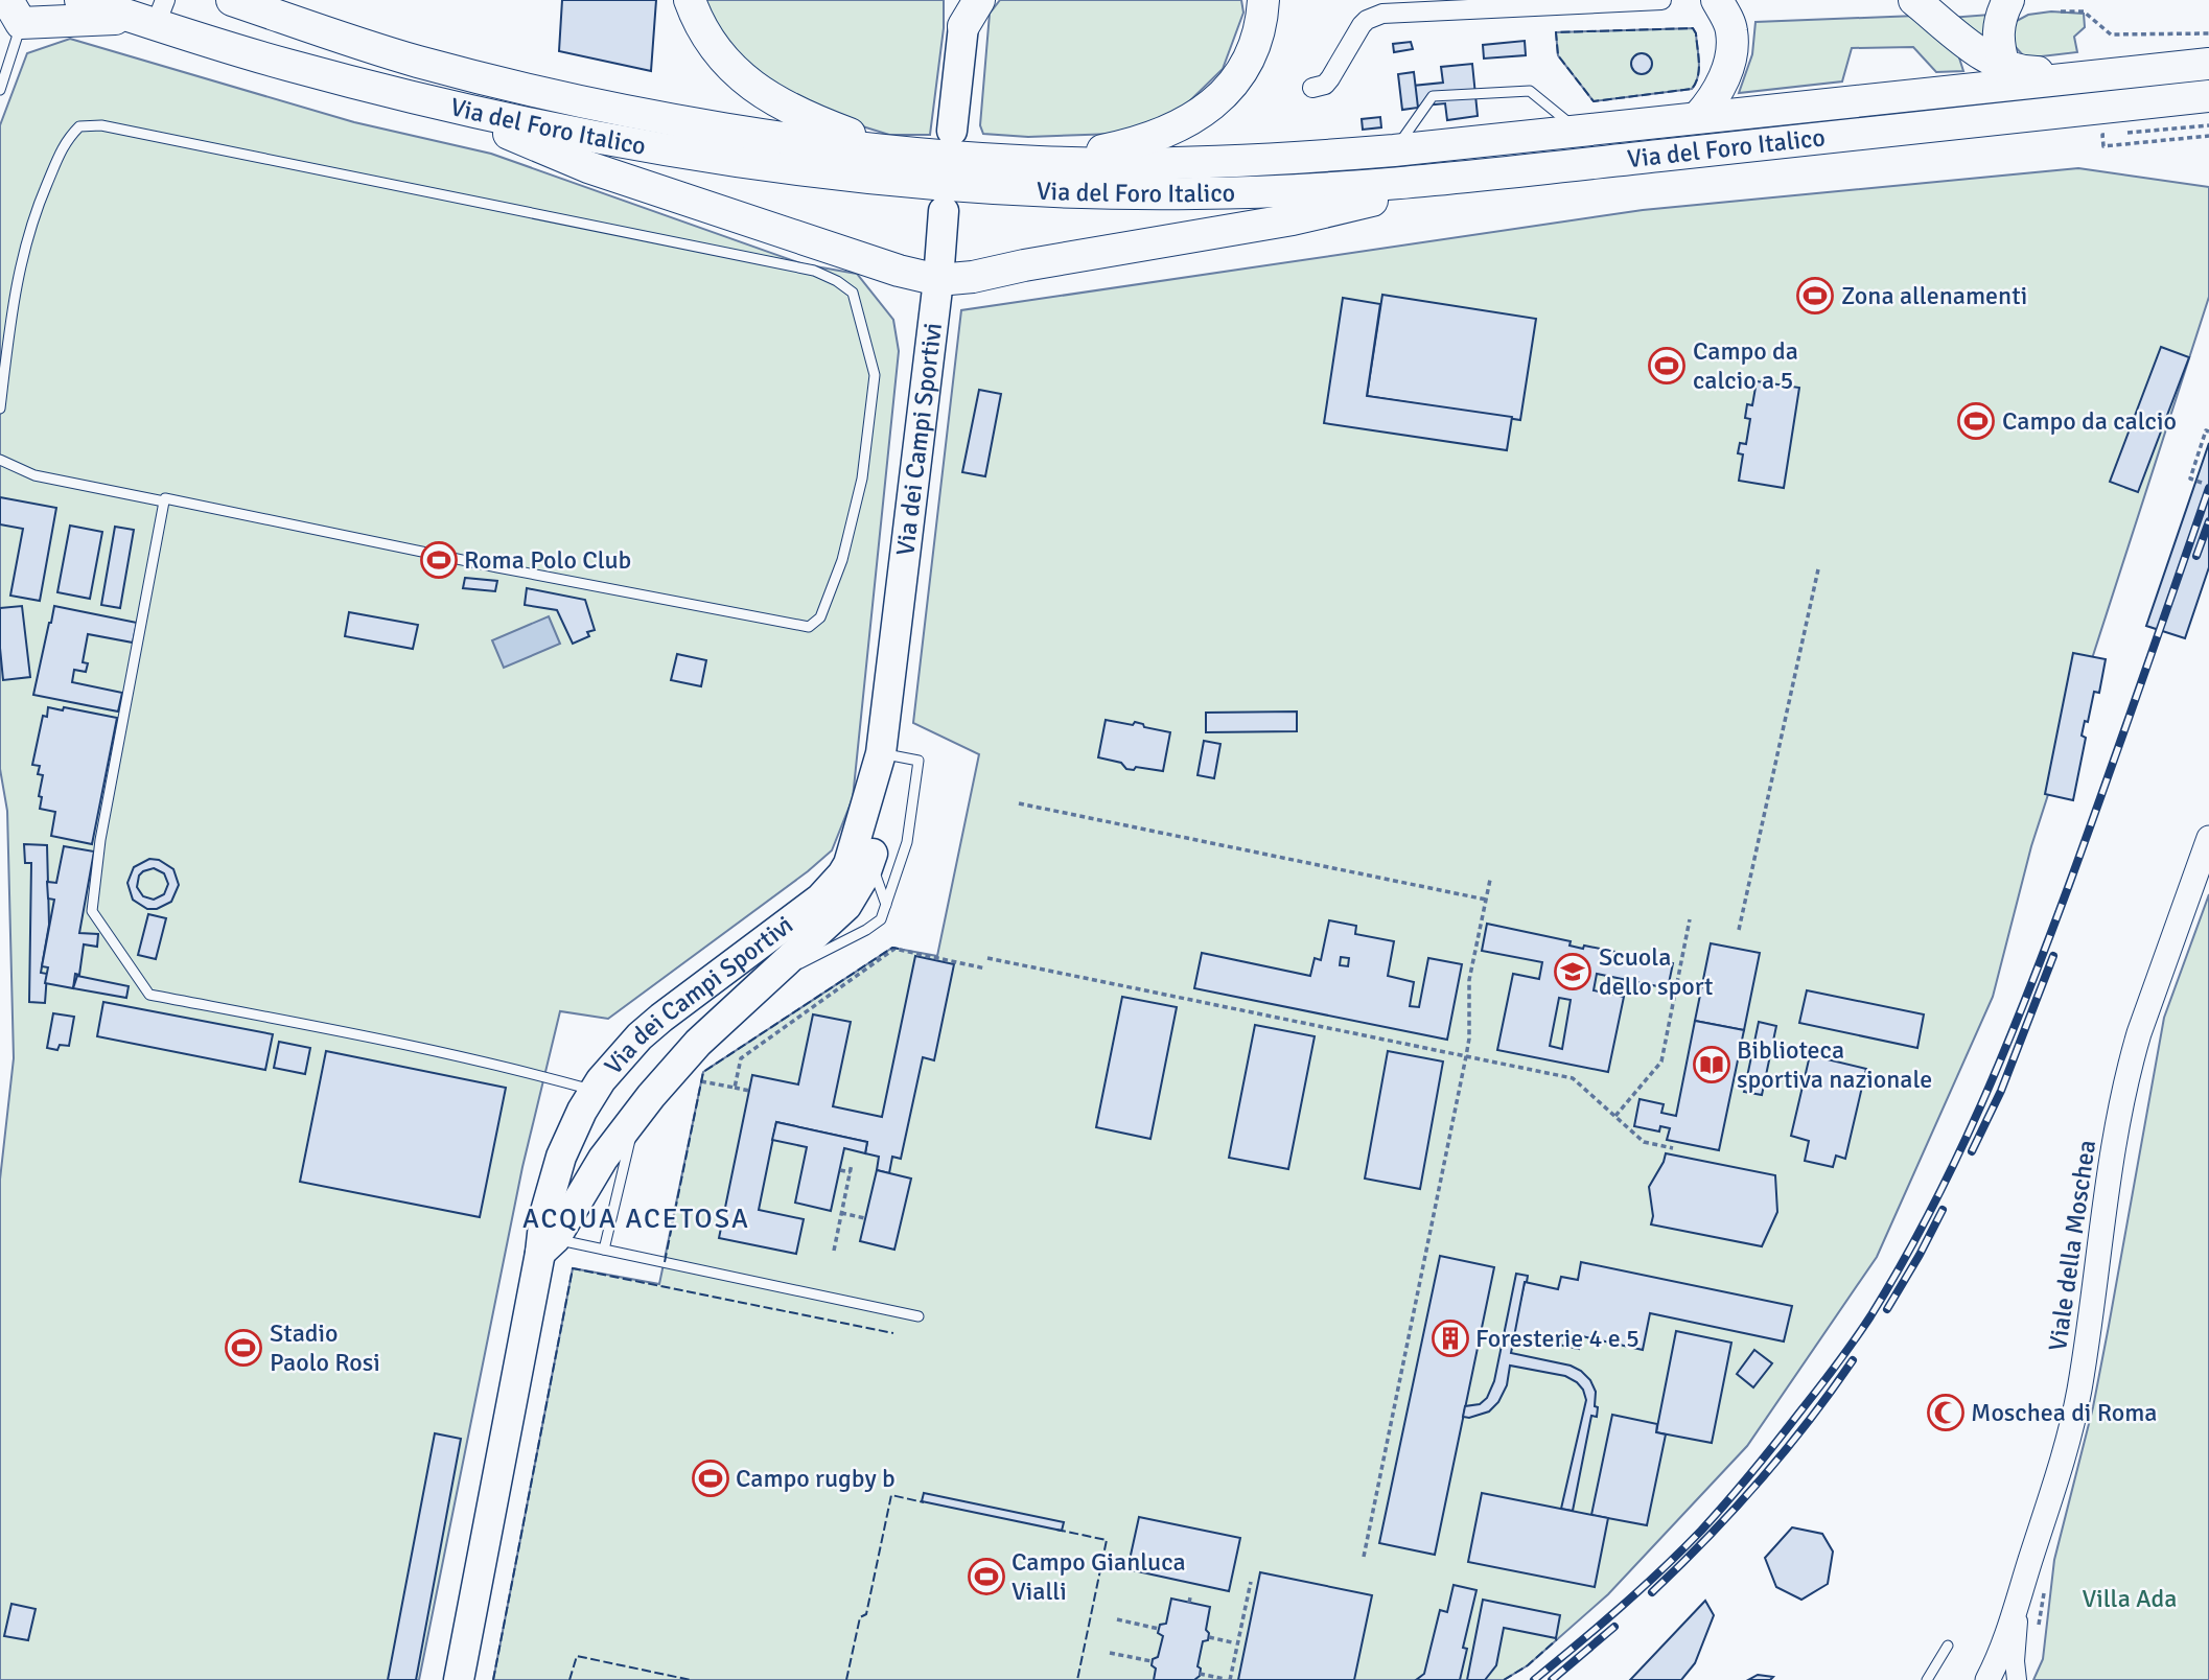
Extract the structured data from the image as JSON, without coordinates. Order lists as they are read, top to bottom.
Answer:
{
  "streets": {
    "highway": ["Via del Foro Italico"],
    "main road": ["Via dei Campi Sportivi"],
    "street": ["Viale della Moschea"]
  },
  "districts": ["ACQUA ACETOSA"],
  "parks": ["Villa Ada"],
  "places": {
    "sports": [
      "Zona allenamenti",
      "Campo da calcio a 5",
      "Campo da calcio",
      "Roma Polo Club",
      "Stadio Paolo Rosi",
      "Campo rugby b",
      "Campo Gianluca Vialli"
    ],
    "school or university": ["Scuola dello sport"],
    "library": ["Biblioteca sportiva nazionale"],
    "building": ["Foresterie 4 e 5"],
    "mosque": ["Moschea di Roma"]
  }
}
